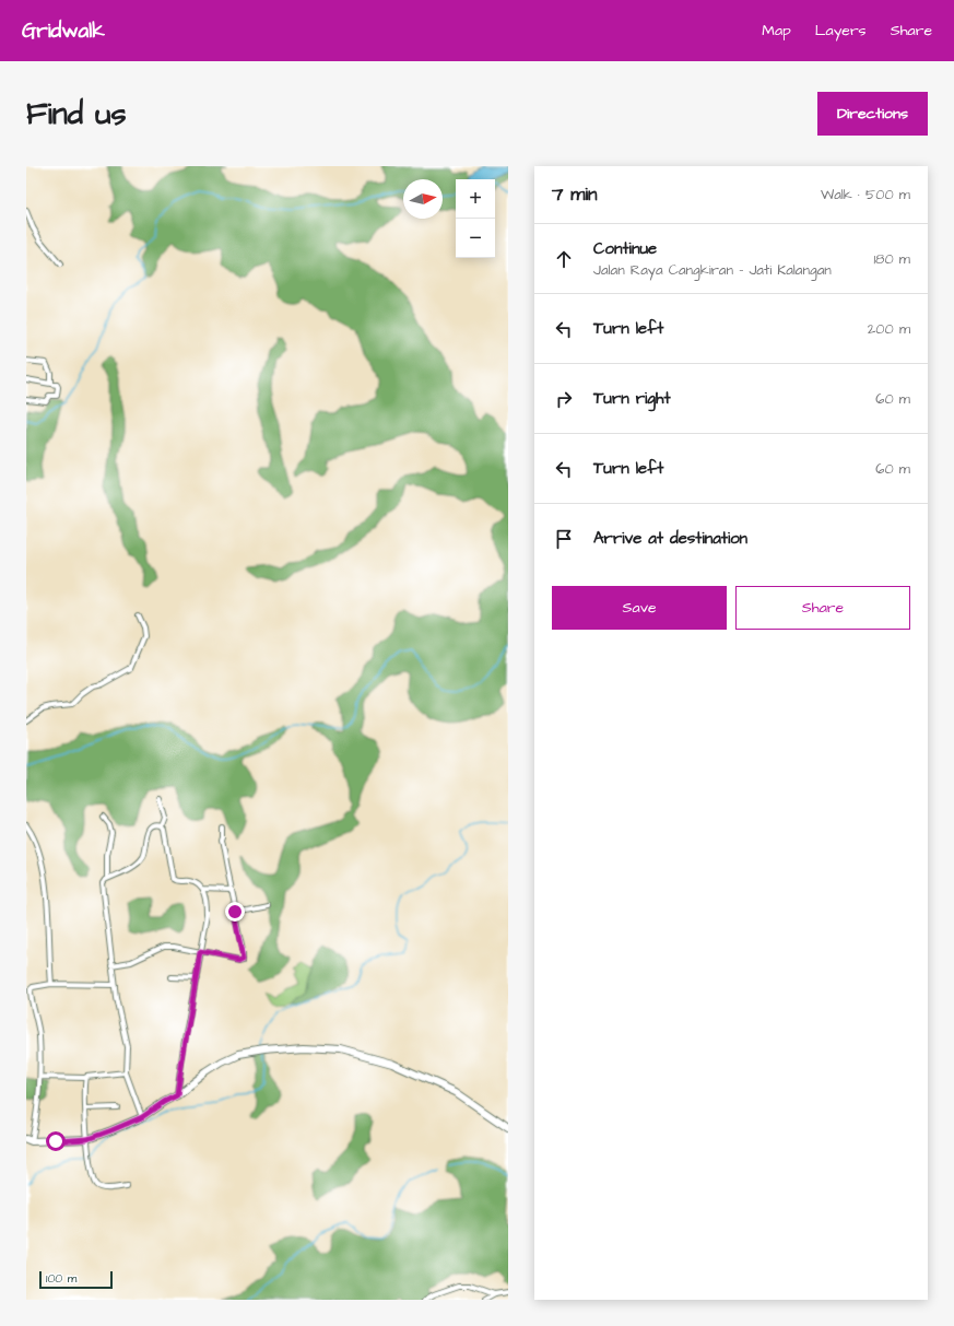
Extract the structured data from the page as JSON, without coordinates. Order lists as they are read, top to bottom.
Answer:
{
  "scale_bar": "100 m",
  "north": "right",
  "page": {
    "header": "Gridwalk",
    "nav": ["Map", "Layers", "Share"],
    "buttons": [
      "Directions",
      ["Save", "Share"]
    ],
    "title": "Find us",
    "heading": ["7 min", "Walk · 500 m"],
    "map_buttons": ["+", "−"],
    "list": [
      ["Continue", "Jalan Raya Cangkiran - Jati Kalangan", "180 m"],
      ["Turn left", "200 m"],
      ["Turn right", "60 m"],
      ["Turn left", "60 m"],
      "Arrive at destination"
    ],
    "scale": "100 m"
  }
}
